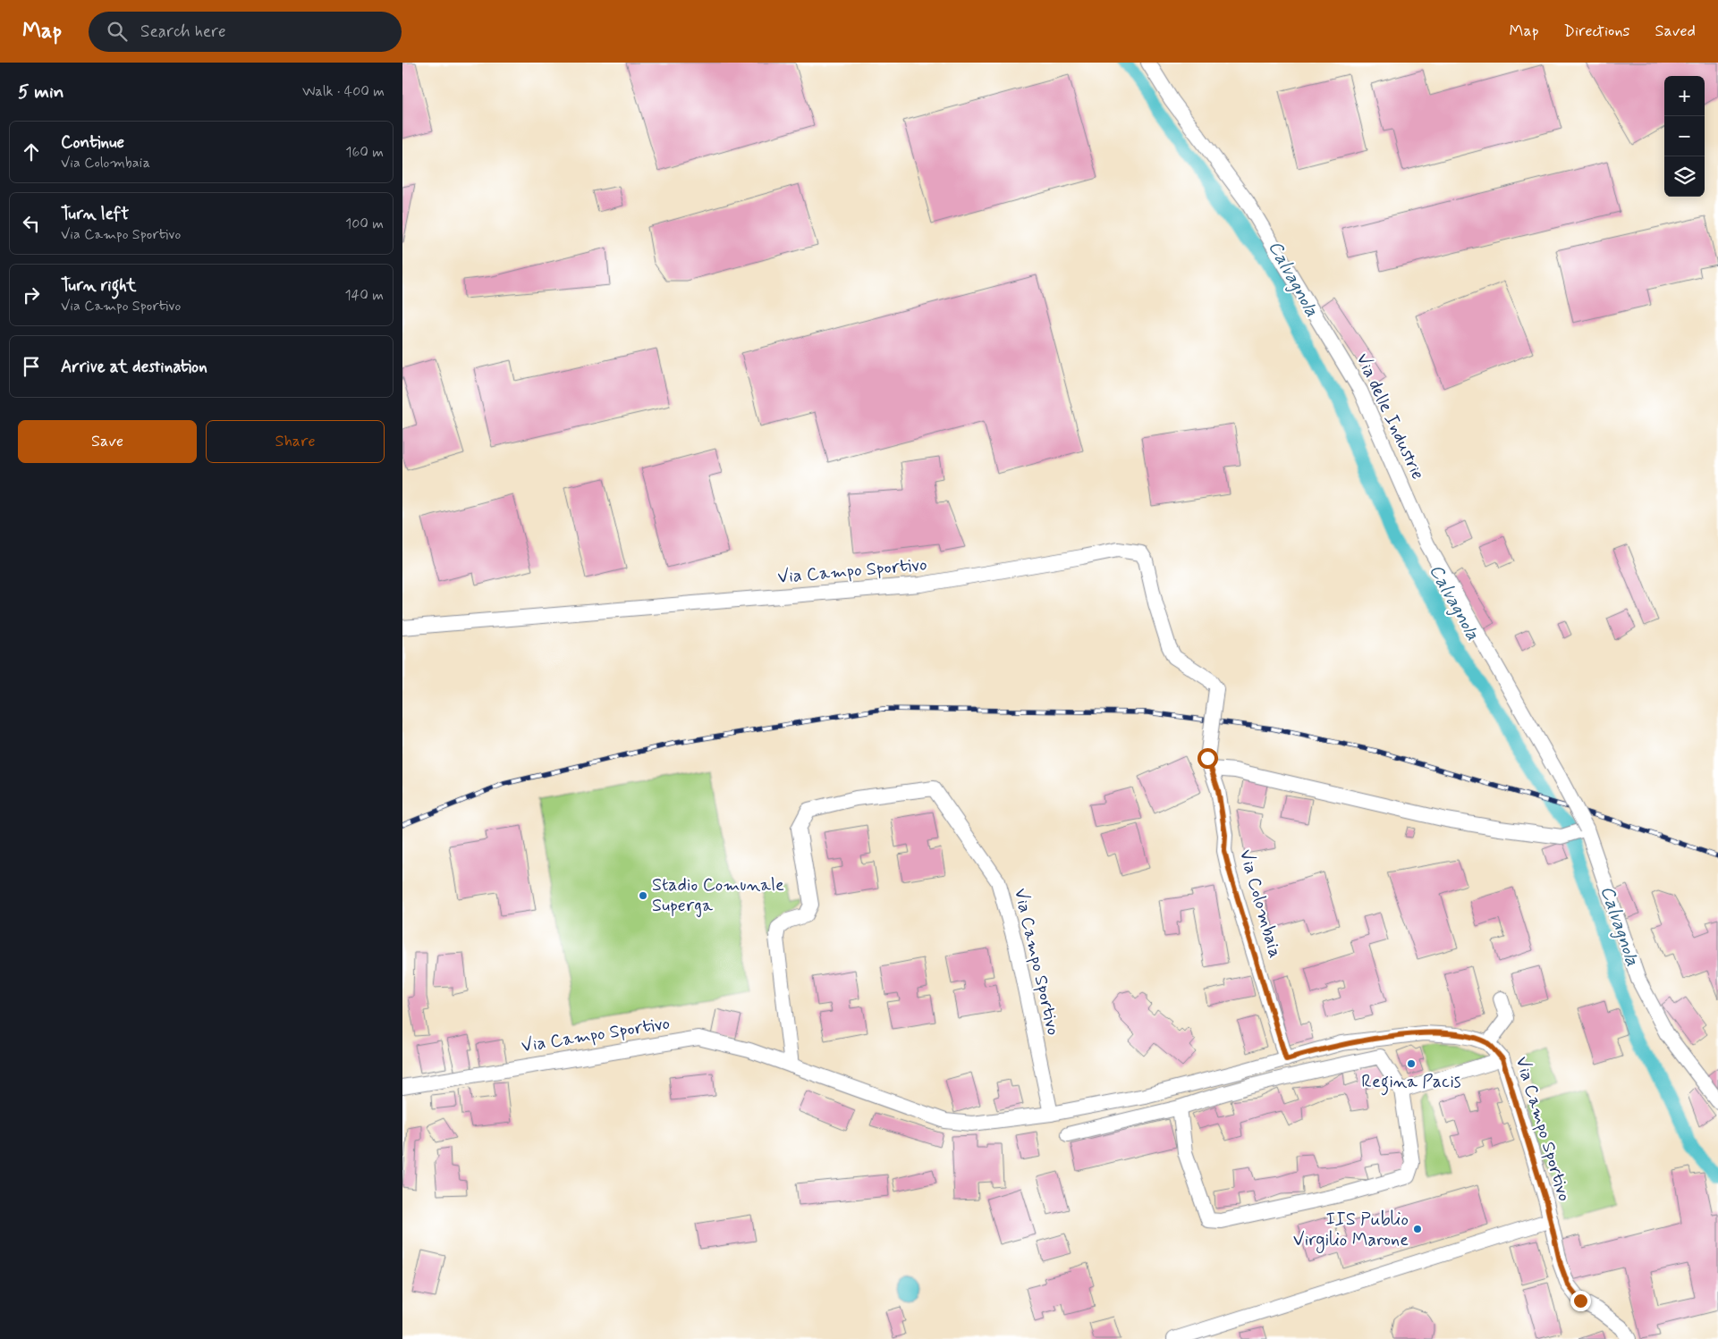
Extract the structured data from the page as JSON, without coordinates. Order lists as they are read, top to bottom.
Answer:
{
  "streets": {
    "street": ["Via delle Industrie", "Via Campo Sportivo", "Via Colombaia"]
  },
  "crossings": [
    ["Via Campo Sportivo", "Via Colombaia"]
  ],
  "water": ["Calvagnola"],
  "places": ["Stadio Comunale Superga", "Regina Pacis", "IIS Publio Virgilio Marone"],
  "page": {
    "header": "Map",
    "search": "Search here",
    "nav": ["Map", "Directions", "Saved"],
    "heading": ["5 min", "Walk · 400 m"],
    "map_buttons": ["+", "−"],
    "list": [
      ["Continue", "Via Colombaia", "160 m"],
      ["Turn left", "Via Campo Sportivo", "100 m"],
      ["Turn right", "Via Campo Sportivo", "140 m"],
      "Arrive at destination"
    ],
    "buttons": ["Save", "Share"]
  }
}
